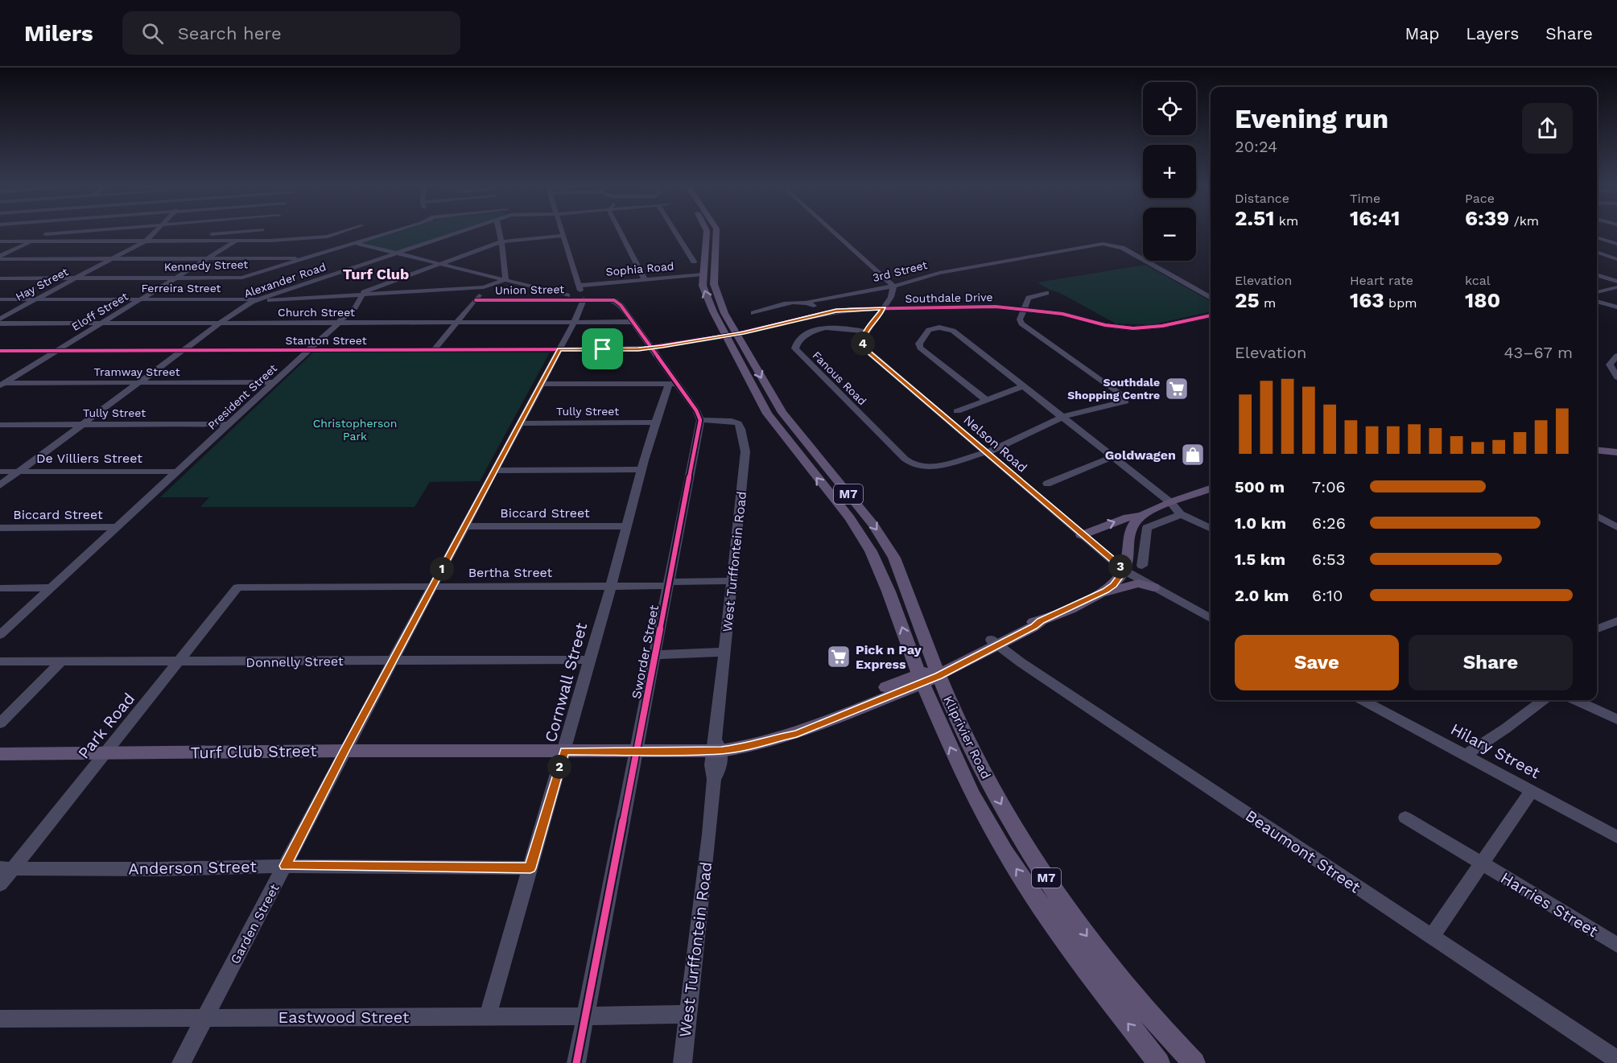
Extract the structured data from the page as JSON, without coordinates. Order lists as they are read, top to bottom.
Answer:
{
  "streets": {
    "main road": ["M7", "Kliprivier Road", "Turf Club Street"],
    "street": [
      "Kennedy Street",
      "Sophia Road",
      "3rd Street",
      "Alexander Road",
      "Hay Street",
      "Ferreira Street",
      "Union Street",
      "Southdale Drive",
      "Eloff Street",
      "Church Street",
      "Stanton Street",
      "Tramway Street",
      "Fanous Road",
      "President Street",
      "Tully Street",
      "Nelson Road",
      "De Villiers Street",
      "Biccard Street",
      "West Turffontein Road",
      "Bertha Street",
      "Sworder Street",
      "Donnelly Street",
      "Cornwall Street",
      "Park Road",
      "Hilary Street",
      "Beaumont Street",
      "Anderson Street",
      "Harries Street",
      "Garden Street",
      "Eastwood Street"
    ]
  },
  "crossings": [
    ["Kennedy Street", "Hay Street"],
    ["Kennedy Street", "Eloff Street"],
    ["Sophia Road", "Kliprivier Road"],
    ["Alexander Road", "Ferreira Street"],
    ["Alexander Road", "Church Street"],
    ["Alexander Road", "Stanton Street"],
    ["Alexander Road", "Tramway Street"],
    ["Alexander Road", "Tully Street"],
    ["Alexander Road", "De Villiers Street"],
    ["Hay Street", "Ferreira Street"],
    ["Ferreira Street", "Eloff Street"],
    ["Ferreira Street", "President Street"],
    ["Union Street", "Garden Street"],
    ["Southdale Drive", "Stanton Street"],
    ["Southdale Drive", "Kliprivier Road"],
    ["Eloff Street", "Church Street"],
    ["Eloff Street", "Stanton Street"],
    ["Eloff Street", "Tramway Street"],
    ["Church Street", "President Street"],
    ["Church Street", "Garden Street"],
    ["Stanton Street", "President Street"],
    ["Stanton Street", "Garden Street"],
    ["Tramway Street", "President Street"],
    ["Fanous Road", "Nelson Road"],
    ["President Street", "Tully Street"],
    ["President Street", "De Villiers Street"],
    ["President Street", "Biccard Street"],
    ["Tully Street", "Cornwall Street"],
    ["Tully Street", "Garden Street"],
    ["Biccard Street", "Cornwall Street"],
    ["Biccard Street", "Garden Street"],
    ["West Turffontein Road", "Bertha Street"],
    ["West Turffontein Road", "Sworder Street"],
    ["West Turffontein Road", "Turf Club Street"],
    ["West Turffontein Road", "Eastwood Street"],
    ["Bertha Street", "Sworder Street"],
    ["Bertha Street", "Cornwall Street"],
    ["Bertha Street", "Park Road"],
    ["Bertha Street", "Garden Street"],
    ["Sworder Street", "Turf Club Street"],
    ["Sworder Street", "Eastwood Street"],
    ["Donnelly Street", "Cornwall Street"],
    ["Donnelly Street", "Park Road"],
    ["Donnelly Street", "Garden Street"],
    ["Cornwall Street", "Turf Club Street"],
    ["Cornwall Street", "Anderson Street"],
    ["Cornwall Street", "Eastwood Street"],
    ["Park Road", "Turf Club Street"],
    ["Park Road", "Anderson Street"],
    ["Kliprivier Road", "Turf Club Street"],
    ["Turf Club Street", "Beaumont Street"],
    ["Turf Club Street", "Garden Street"],
    ["Anderson Street", "Garden Street"],
    ["Garden Street", "Eastwood Street"]
  ],
  "districts": ["Turf Club"],
  "parks": ["Christopherson Park"],
  "places": {
    "supermarket": ["Southdale Shopping Centre", "Pick n Pay Express"],
    "shop": ["Goldwagen"]
  },
  "page": {
    "header": "Milers",
    "search": "Search here",
    "nav": ["Map", "Layers", "Share"],
    "map_buttons": ["+", "−"],
    "heading": ["Evening run", "20:24"],
    "stats": [
      ["Distance", "2.51 km"],
      ["Time", "16:41"],
      ["Pace", "6:39 /km"],
      ["Elevation", "25 m"],
      ["Heart rate", "163 bpm"],
      ["kcal", "180"]
    ],
    "pins": [
      "4",
      "3",
      "1",
      "2"
    ],
    "chart": ["Elevation", "43–67 m"],
    "list": [
      {
        "name": "500 m",
        "note": "7:06"
      },
      {
        "name": "1.0 km",
        "note": "6:26"
      },
      {
        "name": "1.5 km",
        "note": "6:53"
      },
      {
        "name": "2.0 km",
        "note": "6:10"
      }
    ],
    "buttons": ["Save", "Share"]
  }
}
